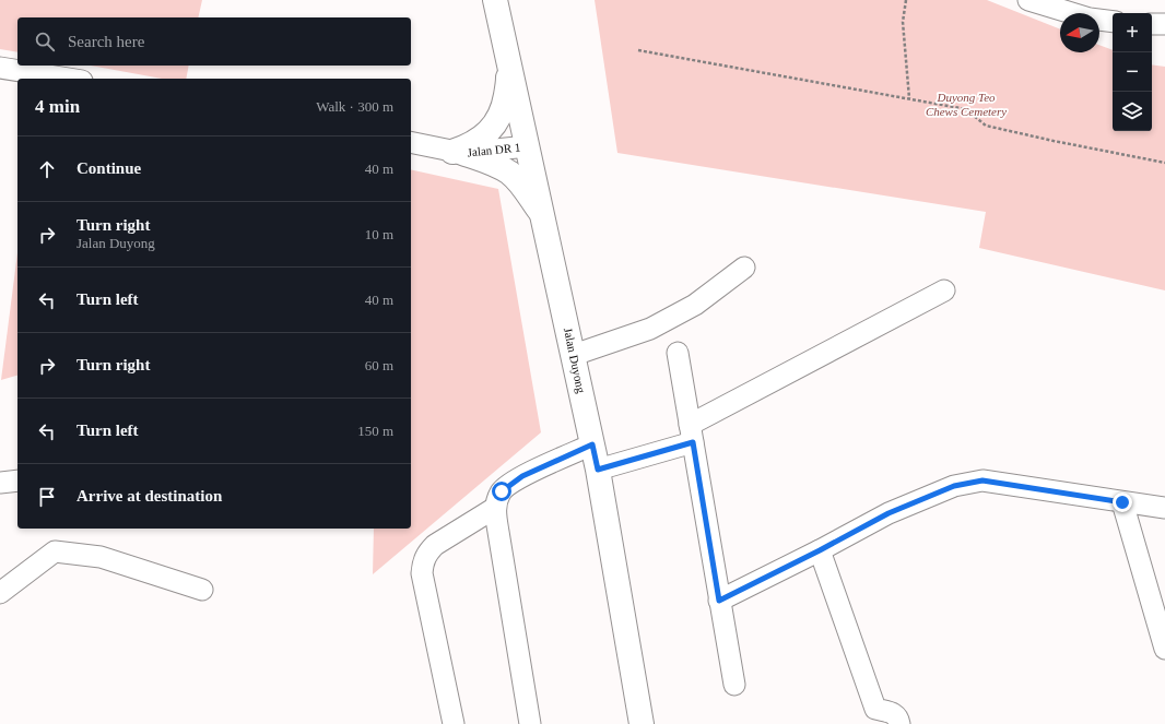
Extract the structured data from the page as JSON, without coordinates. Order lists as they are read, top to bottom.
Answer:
{
  "streets": {
    "main road": ["Jalan Duyong"],
    "street": ["Jalan DR 1"]
  },
  "crossings": [
    ["Jalan DR 1", "Jalan Duyong"]
  ],
  "parks": ["Duyong Teo Chews Cemetery"],
  "north": "left",
  "page": {
    "map_buttons": ["+", "−"],
    "search": "Search here",
    "heading": ["4 min", "Walk · 300 m"],
    "list": [
      ["Continue", "40 m"],
      ["Turn right", "Jalan Duyong", "10 m"],
      ["Turn left", "40 m"],
      ["Turn right", "60 m"],
      ["Turn left", "150 m"],
      "Arrive at destination"
    ]
  }
}
